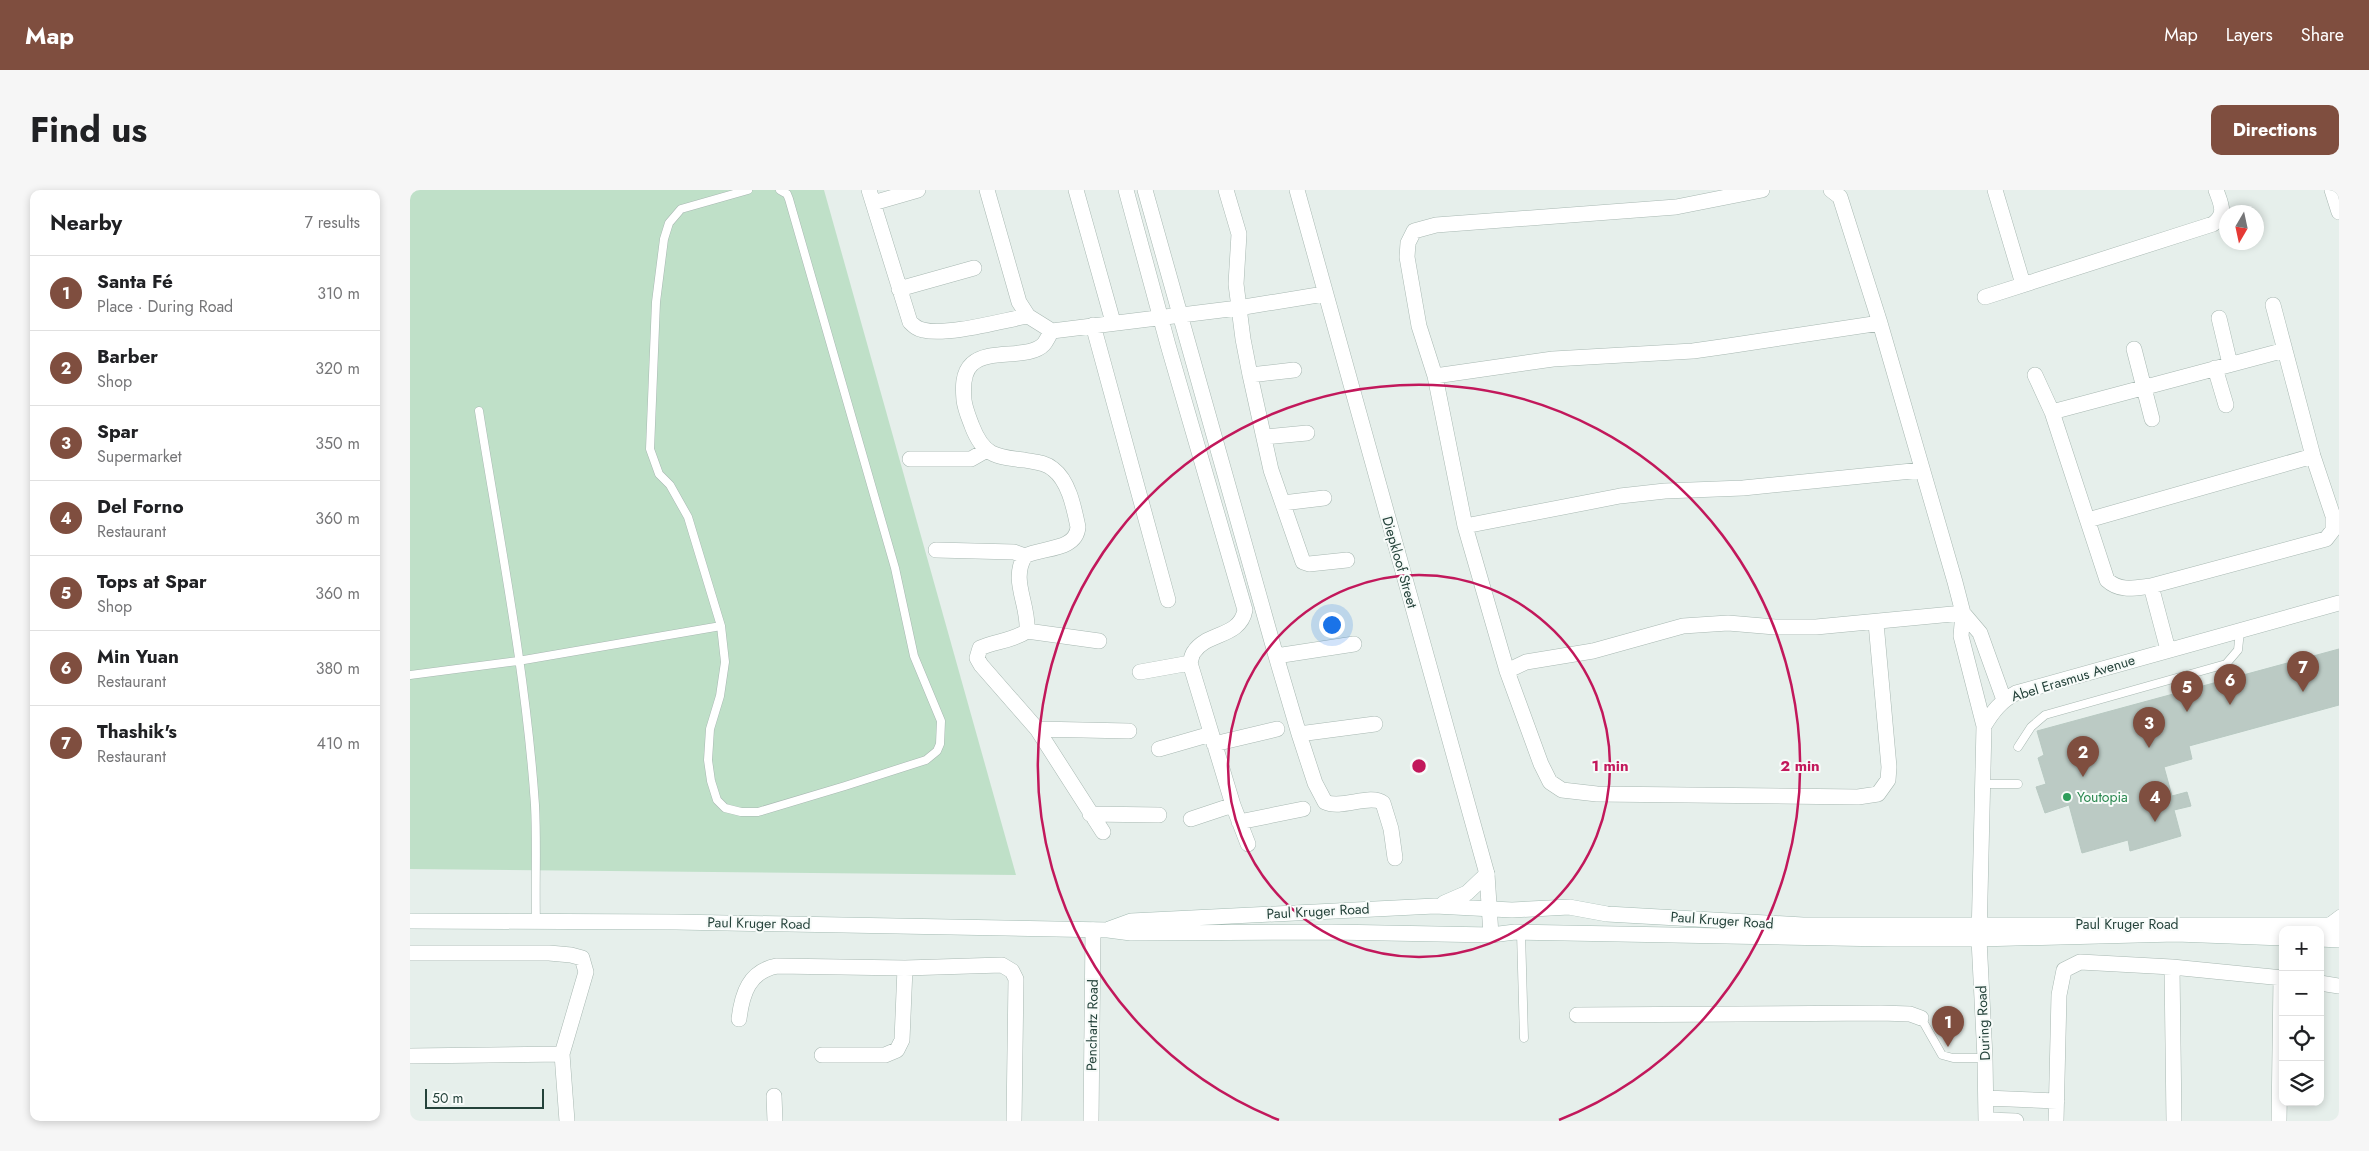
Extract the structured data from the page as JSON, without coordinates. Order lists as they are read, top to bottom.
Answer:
{
  "streets": {
    "street": [
      "Diepkloof Street",
      "Abel Erasmus Avenue",
      "Paul Kruger Road",
      "During Road",
      "Penchartz Road"
    ]
  },
  "crossings": [
    ["Diepkloof Street", "Paul Kruger Road"],
    ["Paul Kruger Road", "During Road"],
    ["Paul Kruger Road", "Penchartz Road"]
  ],
  "places": ["Youtopia"],
  "scale_bar": "50 m",
  "north": "bottom",
  "page": {
    "header": "Map",
    "nav": ["Map", "Layers", "Share"],
    "title": "Find us",
    "buttons": "Directions",
    "heading": ["Nearby", "7 results"],
    "list": [
      {
        "mark": "1",
        "name": "Santa Fé",
        "note": "Place · During Road",
        "value": "310 m"
      },
      {
        "mark": "2",
        "name": "Barber",
        "note": "Shop",
        "value": "320 m"
      },
      {
        "mark": "3",
        "name": "Spar",
        "note": "Supermarket",
        "value": "350 m"
      },
      {
        "mark": "4",
        "name": "Del Forno",
        "note": "Restaurant",
        "value": "360 m"
      },
      {
        "mark": "5",
        "name": "Tops at Spar",
        "note": "Shop",
        "value": "360 m"
      },
      {
        "mark": "6",
        "name": "Min Yuan",
        "note": "Restaurant",
        "value": "380 m"
      },
      {
        "mark": "7",
        "name": "Thashik's",
        "note": "Restaurant",
        "value": "410 m"
      }
    ],
    "pins": [
      "7",
      "6",
      "5",
      "3",
      "2",
      "4",
      "1"
    ],
    "map_buttons": ["+", "−"],
    "scale": "50 m"
  },
  "rings": ["1 min", "2 min"]
}
